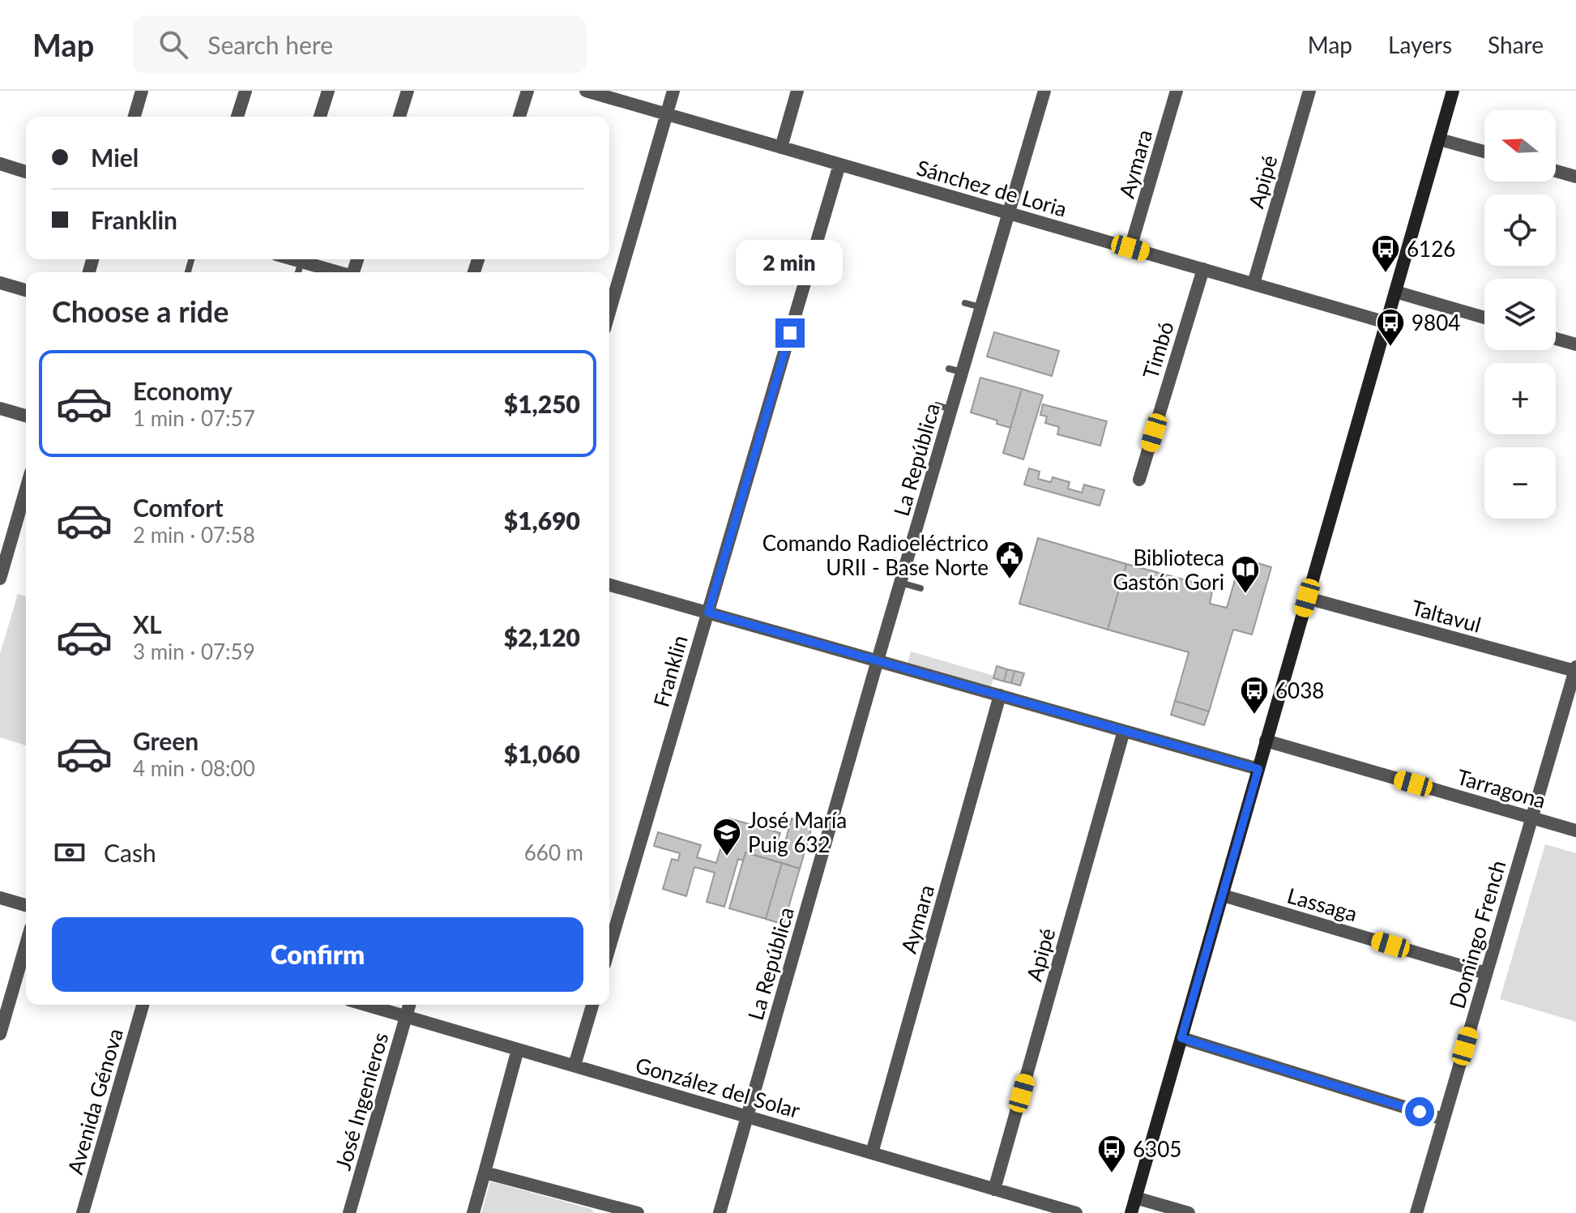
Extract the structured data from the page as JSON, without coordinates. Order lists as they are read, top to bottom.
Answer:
{
  "streets": {
    "street": [
      "Aymara",
      "Apipé",
      "Sánchez de Loria",
      "Timbó",
      "La República",
      "Taltavul",
      "Franklin",
      "Tarragona",
      "Lassaga",
      "Domingo French",
      "González del Solar",
      "Avenida Génova",
      "José Ingenieros"
    ]
  },
  "crossings": [
    ["Aymara", "Sánchez de Loria"],
    ["Aymara", "González del Solar"],
    ["Apipé", "Sánchez de Loria"],
    ["Apipé", "González del Solar"],
    ["Sánchez de Loria", "Timbó"],
    ["Sánchez de Loria", "La República"],
    ["Sánchez de Loria", "Franklin"],
    ["La República", "González del Solar"],
    ["Taltavul", "Domingo French"],
    ["Tarragona", "Domingo French"],
    ["Lassaga", "Domingo French"],
    ["González del Solar", "José Ingenieros"]
  ],
  "places": {
    "bus stop": [
      "6126",
      "9804",
      "6038",
      "6305"
    ],
    "public building": ["Comando Radioeléctrico URII - Base Norte"],
    "library": ["Biblioteca Gastón Gori"],
    "school or university": ["José María Puig 632"]
  },
  "north": "left",
  "page": {
    "header": "Map",
    "search": "Search here",
    "nav": ["Map", "Layers", "Share"],
    "map_buttons": ["+", "−"],
    "banner": ["Miel", "Franklin"],
    "bubble": "2 min",
    "heading": "Choose a ride",
    "list": [
      {
        "name": "Economy",
        "note": "1 min · 07:57",
        "value": "$1,250"
      },
      {
        "name": "Comfort",
        "note": "2 min · 07:58",
        "value": "$1,690"
      },
      {
        "name": "XL",
        "note": "3 min · 07:59",
        "value": "$2,120"
      },
      {
        "name": "Green",
        "note": "4 min · 08:00",
        "value": "$1,060"
      }
    ],
    "pay": ["Cash", "660 m"],
    "buttons": "Confirm"
  }
}
